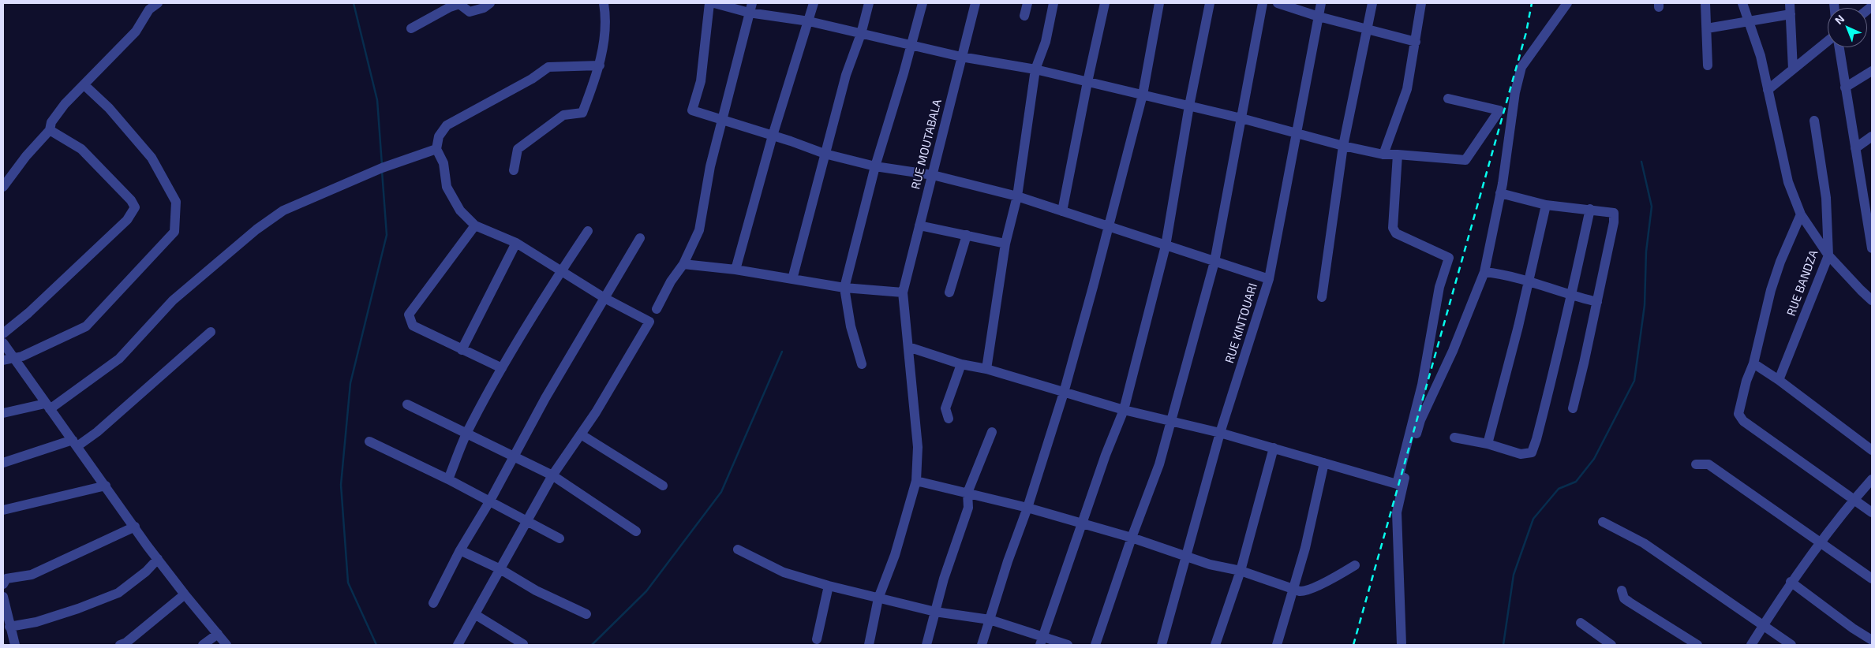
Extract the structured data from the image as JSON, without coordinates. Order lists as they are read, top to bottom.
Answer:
{
  "streets": {
    "street": ["RUE MOUTABALA", "RUE BANDZA", "RUE KINTOUARI"]
  },
  "north": "top left"
}
